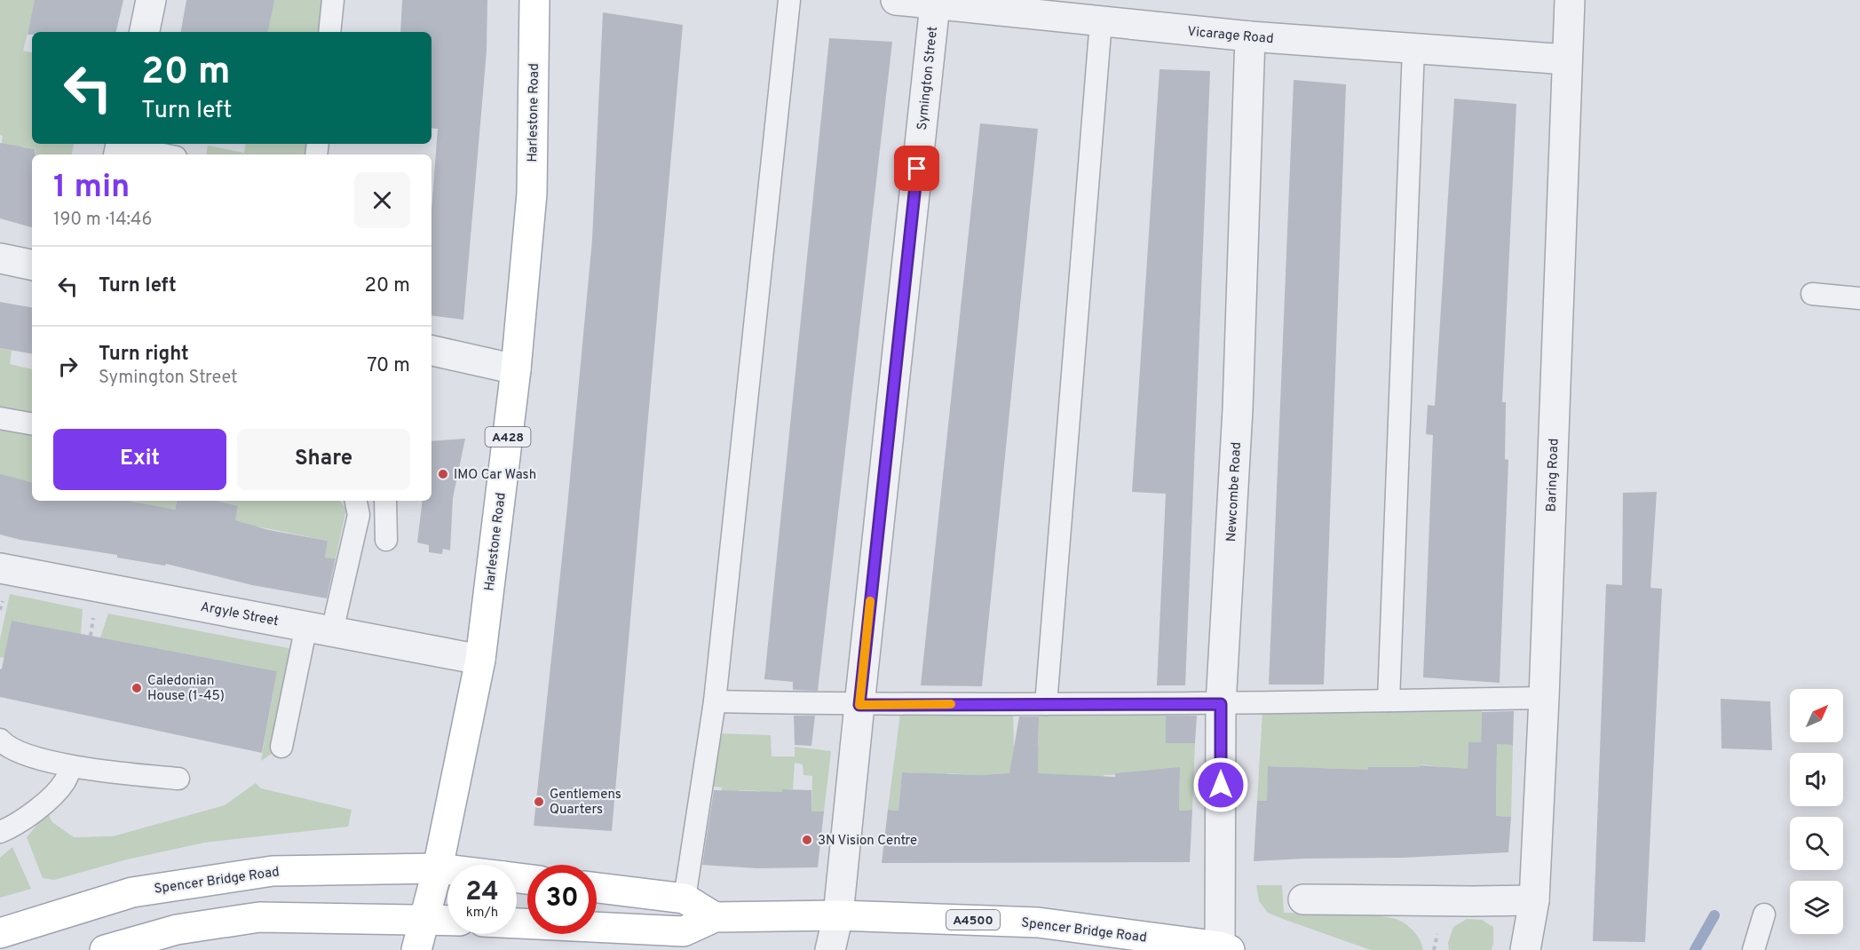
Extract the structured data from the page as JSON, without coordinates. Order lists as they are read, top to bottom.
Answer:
{
  "streets": {
    "main road": [
      "Harlestone Road",
      "A428",
      "Spencer Bridge Road",
      "A4500"
    ],
    "street": [
      "Vicarage Road",
      "Symington Street",
      "Baring Road",
      "Newcombe Road",
      "Argyle Street"
    ]
  },
  "crossings": [
    ["Vicarage Road", "Symington Street"],
    ["Vicarage Road", "Baring Road"],
    ["Vicarage Road", "Newcombe Road"],
    ["Symington Street", "Spencer Bridge Road"],
    ["Harlestone Road", "Argyle Street"],
    ["Harlestone Road", "Spencer Bridge Road"],
    ["Newcombe Road", "Spencer Bridge Road"]
  ],
  "places": [
    "IMO Car Wash",
    "Caledonian House (1-45)",
    "Gentlemens Quarters",
    "3N Vision Centre"
  ],
  "north": "top right",
  "page": {
    "turn": ["20 m", "Turn left"],
    "heading": ["1 min", "190 m · 14:46"],
    "list": [
      {
        "name": "Turn left",
        "value": "20 m"
      },
      {
        "name": "Turn right",
        "note": "Symington Street",
        "value": "70 m"
      }
    ],
    "buttons": ["Exit", "Share"],
    "speed": "24 km/h",
    "limit": "30"
  }
}
